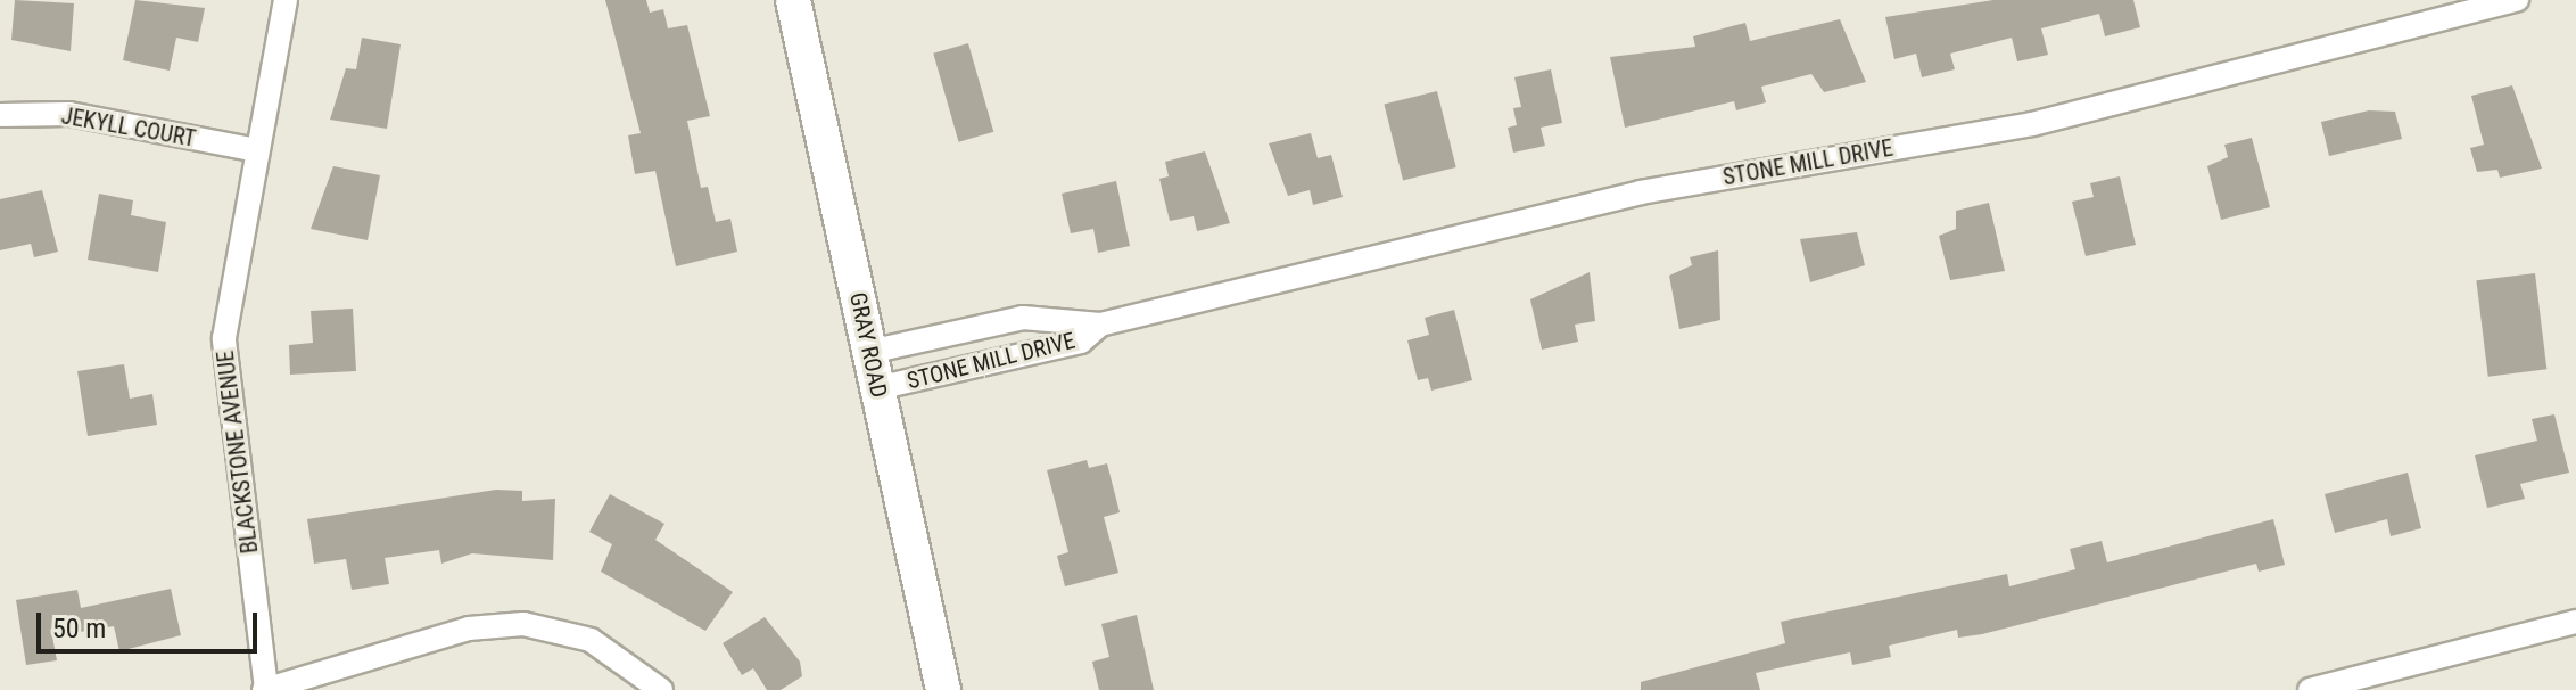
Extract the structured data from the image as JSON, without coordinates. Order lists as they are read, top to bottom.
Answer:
{
  "streets": {
    "street": [
      "JEKYLL COURT",
      "STONE MILL DRIVE",
      "GRAY ROAD",
      "BLACKSTONE AVENUE"
    ]
  },
  "crossings": [
    ["JEKYLL COURT", "BLACKSTONE AVENUE"],
    ["STONE MILL DRIVE", "GRAY ROAD"]
  ],
  "scale_bar": "50 m"
}
